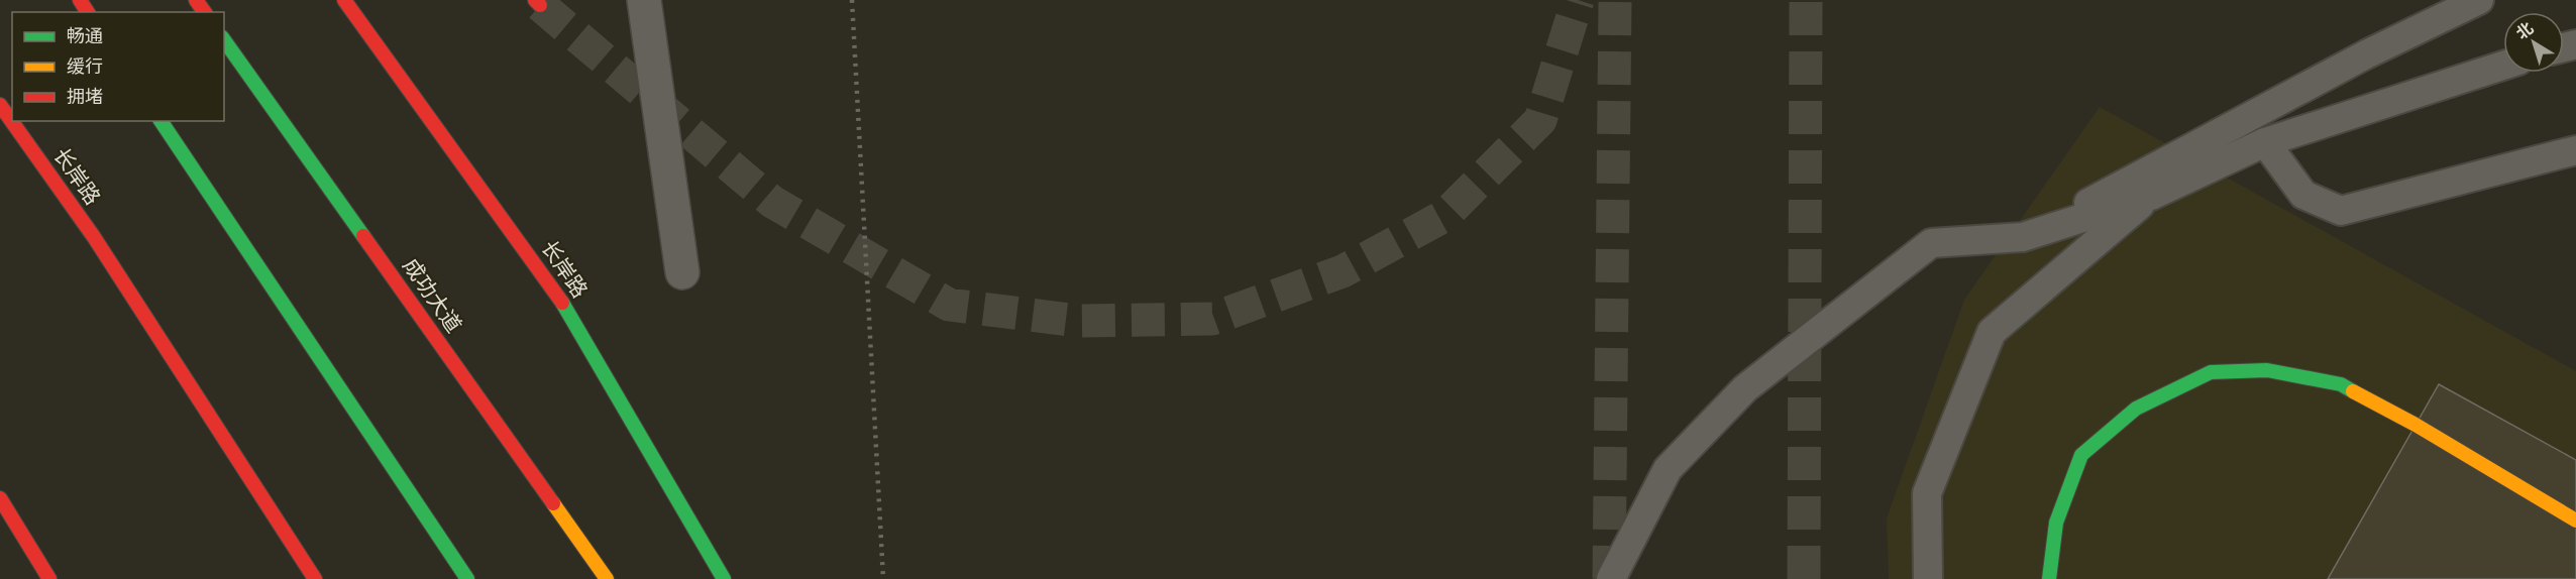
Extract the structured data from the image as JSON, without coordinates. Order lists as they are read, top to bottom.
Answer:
{
  "streets": {
    "main road": ["长岸路", "成功大道"]
  },
  "legend": ["畅通", "缓行", "拥堵"],
  "north": "top left"
}
